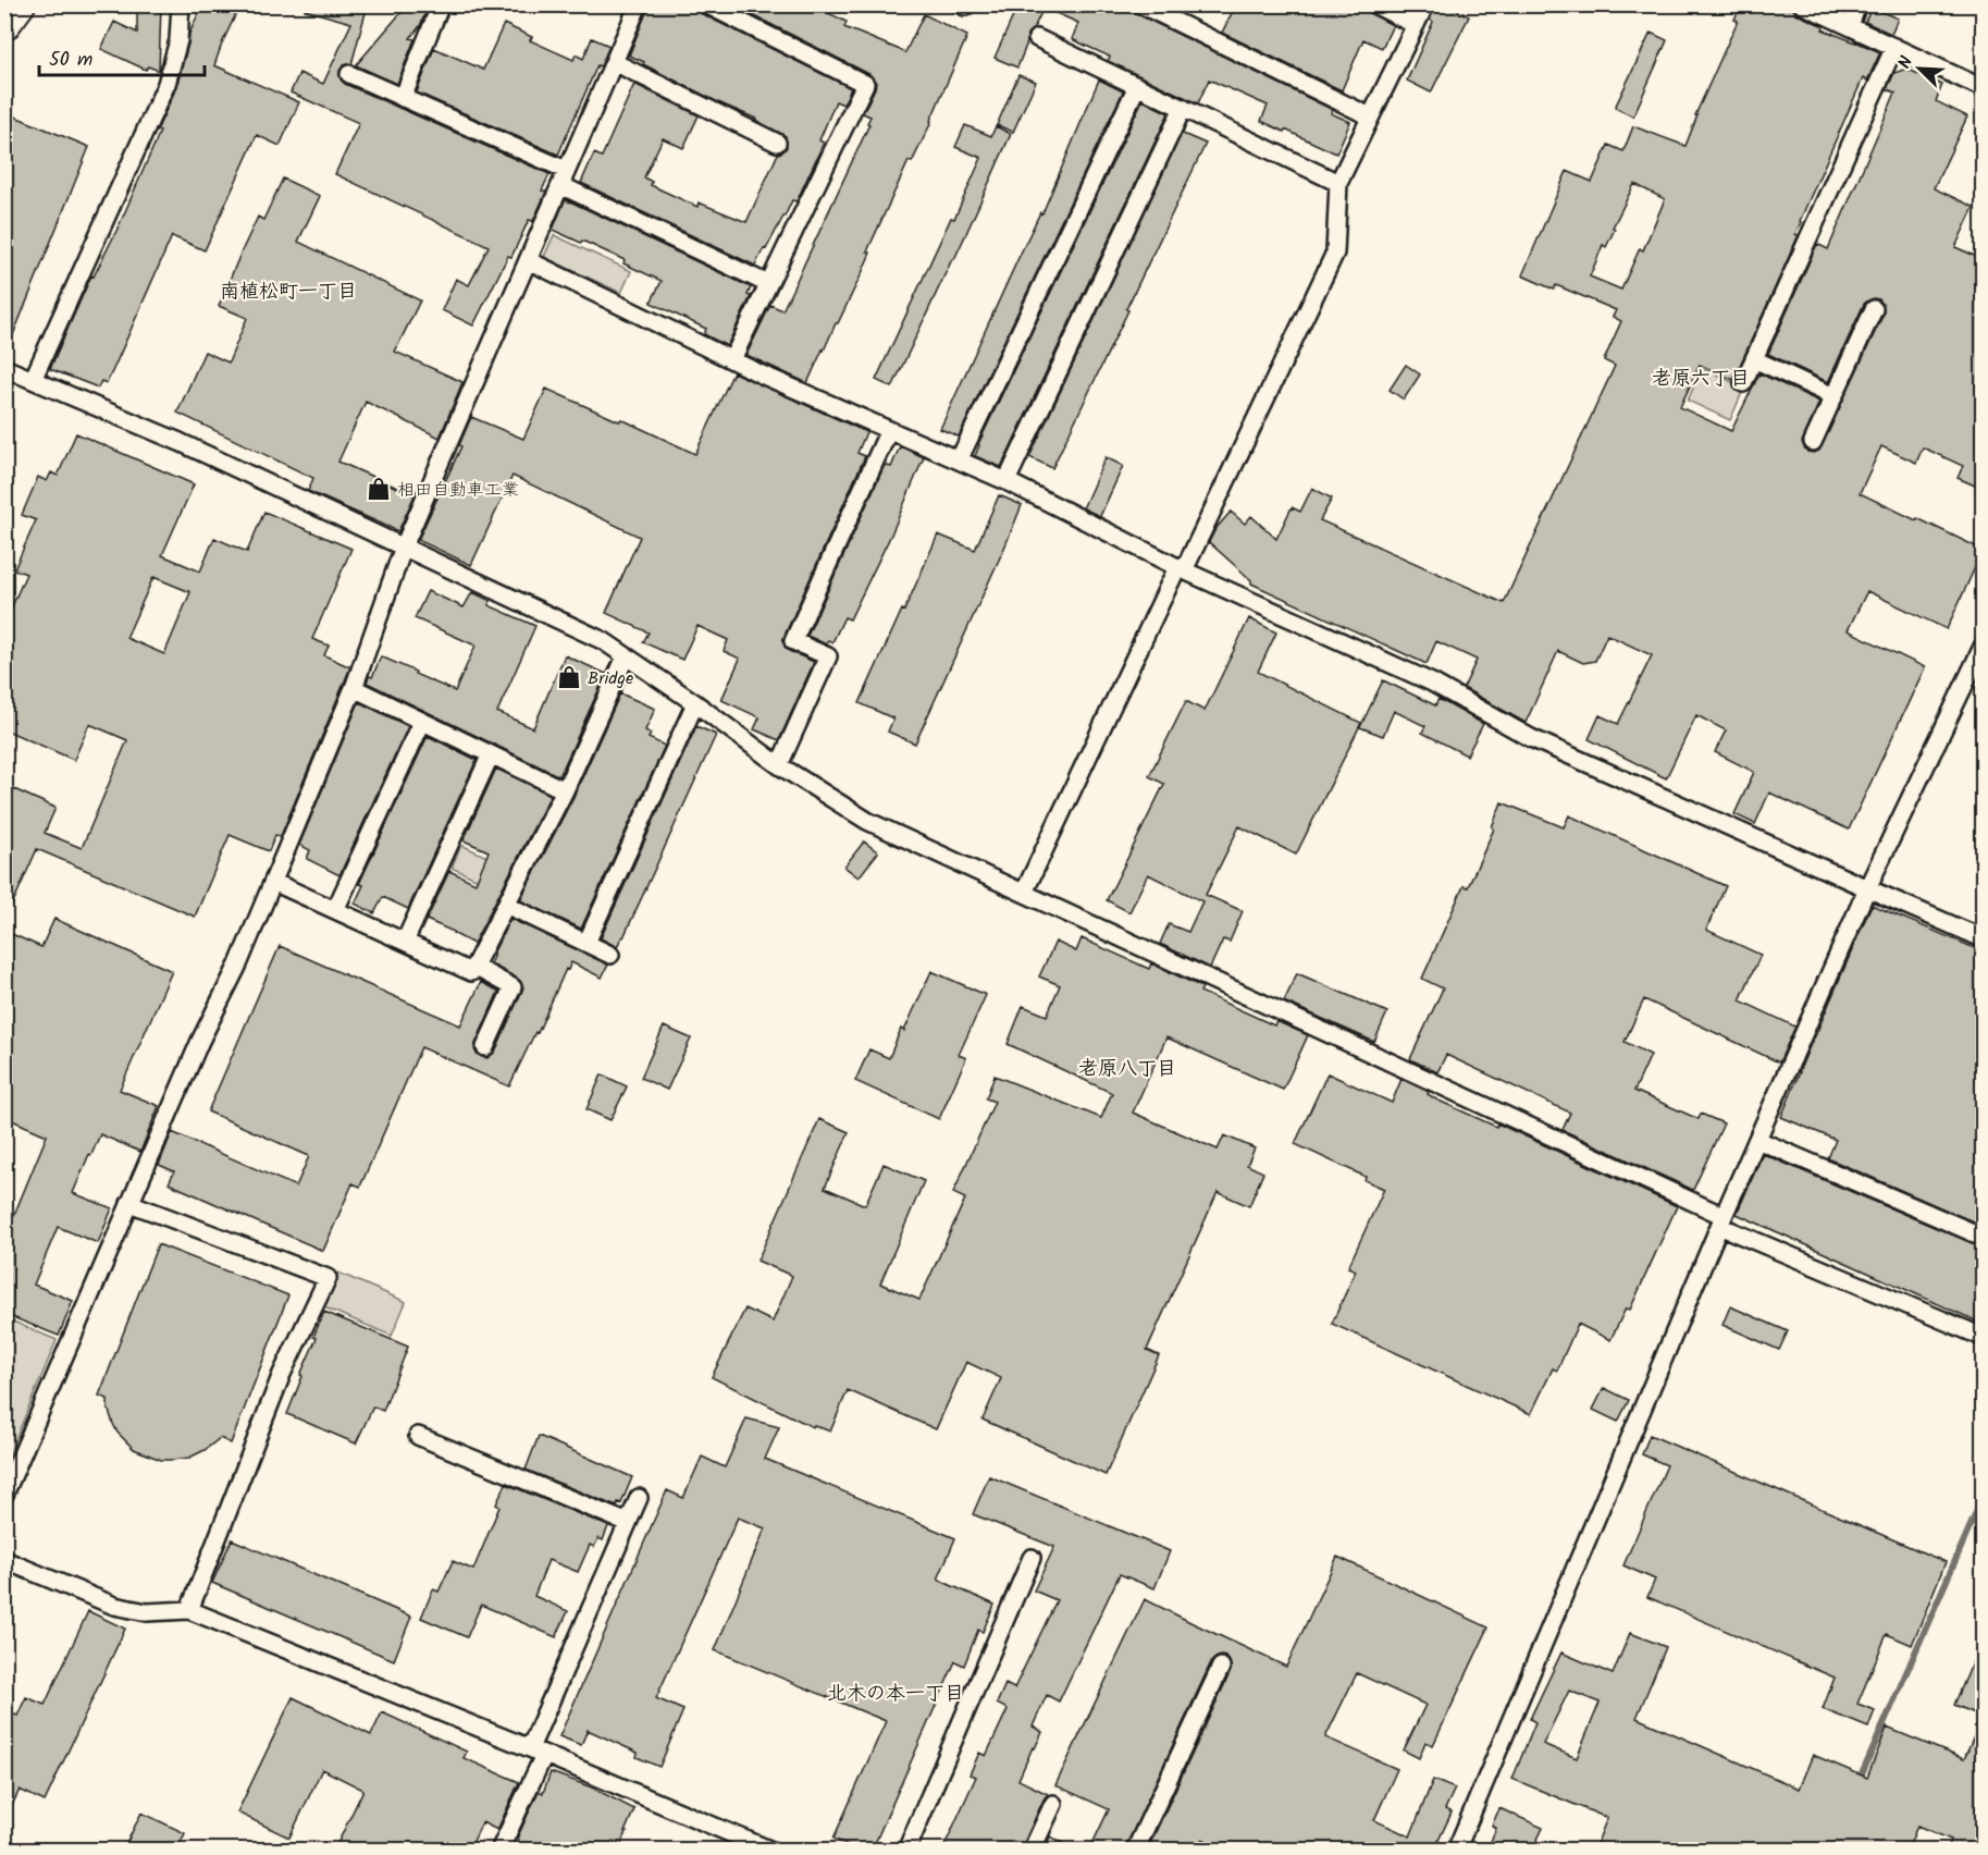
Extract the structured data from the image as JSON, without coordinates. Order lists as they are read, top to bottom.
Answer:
{
  "districts": [
    "南植松町一丁目",
    "老原六丁目",
    "老原八丁目",
    "北木の本一丁目"
  ],
  "places": {
    "shop": ["相田自動車工業", "Bridge"]
  },
  "scale_bar": "50 m",
  "north": "top left"
}
